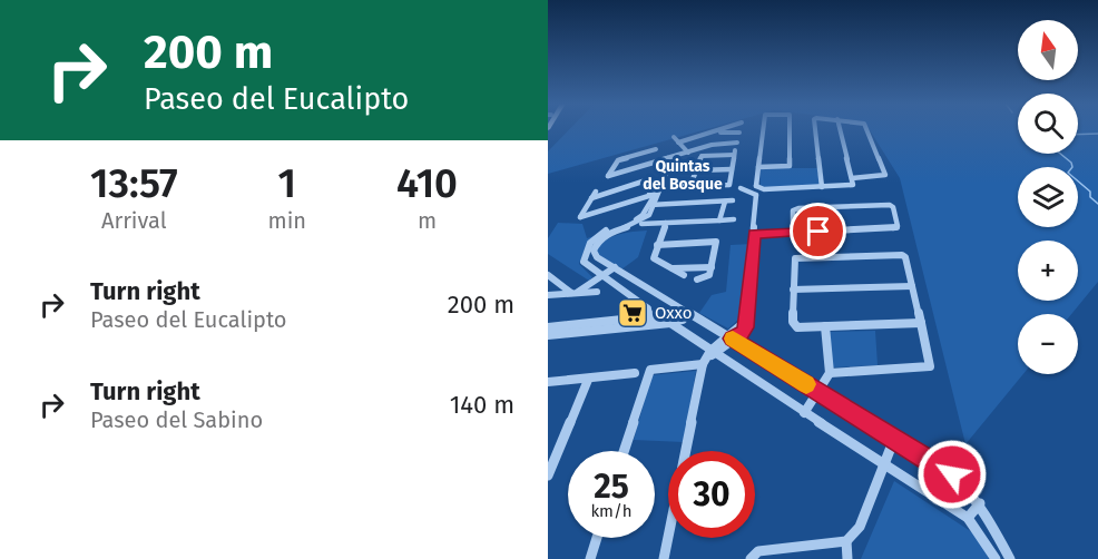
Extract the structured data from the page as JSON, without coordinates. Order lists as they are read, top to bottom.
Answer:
{
  "districts": ["Quintas del Bosque"],
  "places": {
    "supermarket": ["Oxxo"]
  },
  "north": "top",
  "page": {
    "turn": ["200 m", "Paseo del Eucalipto"],
    "map_buttons": ["+", "−"],
    "eta": [
      "13:57",
      "Arrival",
      "1",
      "min",
      "410",
      "m"
    ],
    "list": [
      {
        "name": "Turn right",
        "note": "Paseo del Eucalipto",
        "value": "200 m"
      },
      {
        "name": "Turn right",
        "note": "Paseo del Sabino",
        "value": "140 m"
      }
    ],
    "speed": "25 km/h",
    "limit": "30"
  }
}
